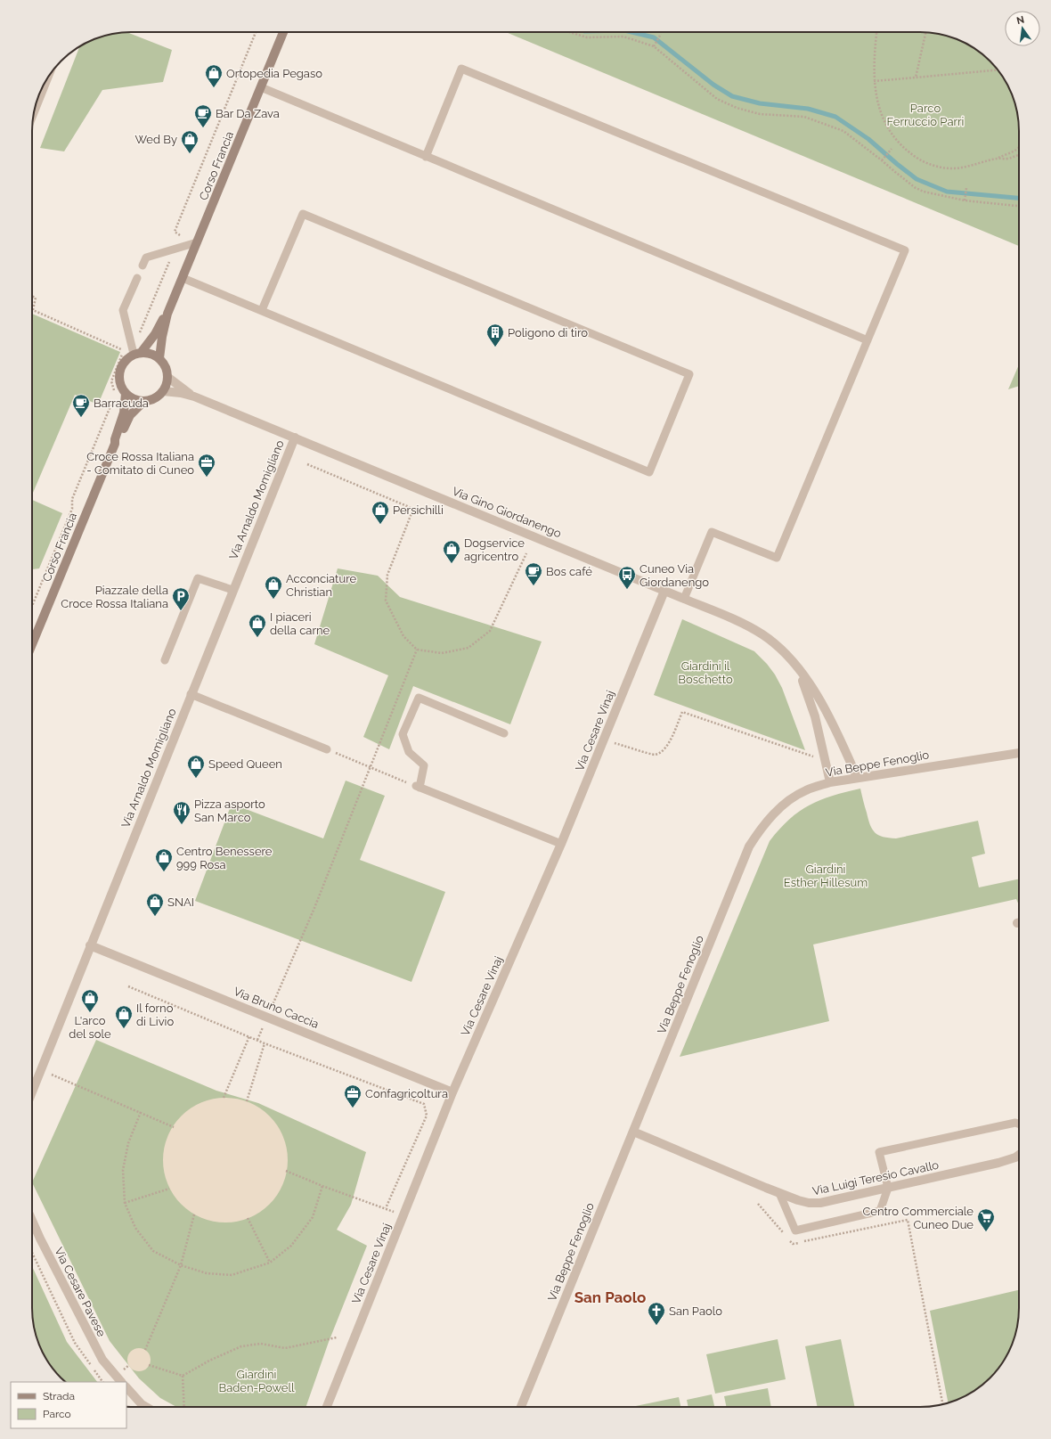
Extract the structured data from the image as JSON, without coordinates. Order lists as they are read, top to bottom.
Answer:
{
  "streets": {
    "main road": ["Corso Francia"],
    "street": [
      "Via Arnaldo Momigliano",
      "Via Gino Giordanengo",
      "Via Cesare Vinaj",
      "Via Beppe Fenoglio",
      "Via Bruno Caccia",
      "Via Luigi Teresio Cavallo",
      "Via Cesare Pavese"
    ]
  },
  "crossings": [
    ["Corso Francia", "Via Gino Giordanengo"],
    ["Via Arnaldo Momigliano", "Via Gino Giordanengo"],
    ["Via Arnaldo Momigliano", "Via Bruno Caccia"],
    ["Via Gino Giordanengo", "Via Cesare Vinaj"],
    ["Via Gino Giordanengo", "Via Beppe Fenoglio"],
    ["Via Cesare Vinaj", "Via Bruno Caccia"],
    ["Via Beppe Fenoglio", "Via Luigi Teresio Cavallo"]
  ],
  "districts": ["San Paolo"],
  "parks": [
    "Parco Ferruccio Parri",
    "Giardini il Boschetto",
    "Giardini Esther Hillesum",
    "Giardini Baden-Powell"
  ],
  "places": {
    "shop": [
      "Ortopedia Pegaso",
      "Wed By",
      "Persichilli",
      "Dogservice agricentro",
      "Acconciature Christian",
      "I piaceri della carne",
      "Speed Queen",
      "Centro Benessere 999 Rosa",
      "SNAI",
      "L'arco del sole",
      "Il forno di Livio"
    ],
    "cafe": ["Bar Da Zava", "Barracuda", "Bos café"],
    "building": ["Poligono di tiro"],
    "office": ["Croce Rossa Italiana - Comitato di Cuneo", "Confagricoltura"],
    "bus stop": ["Cuneo Via Giordanengo"],
    "parking": ["Piazzale della Croce Rossa Italiana"],
    "restaurant": ["Pizza asporto San Marco"],
    "supermarket": ["Centro Commerciale Cuneo Due"],
    "church": ["San Paolo"]
  },
  "legend": ["Strada", "Parco"],
  "north": "top"
}
